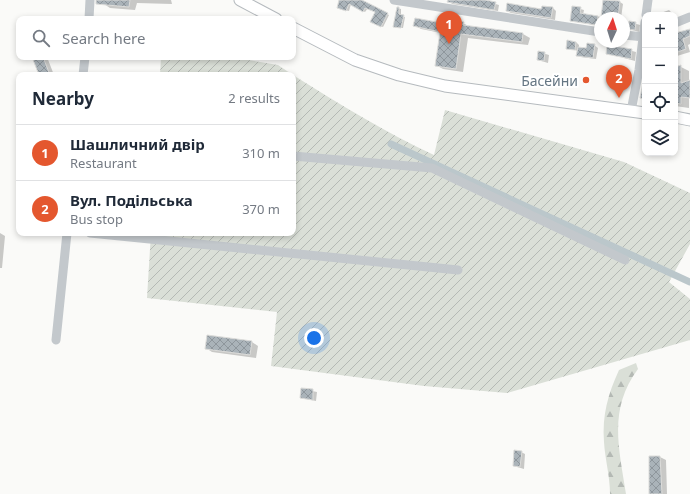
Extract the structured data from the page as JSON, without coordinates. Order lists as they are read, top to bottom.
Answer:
{
  "places": ["Басейни"],
  "north": "top",
  "page": {
    "pins": ["1", "2"],
    "map_buttons": ["+", "−"],
    "search": "Search here",
    "heading": ["Nearby", "2 results"],
    "list": [
      {
        "mark": "1",
        "name": "Шашличний двір",
        "note": "Restaurant",
        "value": "310 m"
      },
      {
        "mark": "2",
        "name": "Вул. Подільська",
        "note": "Bus stop",
        "value": "370 m"
      }
    ]
  }
}
